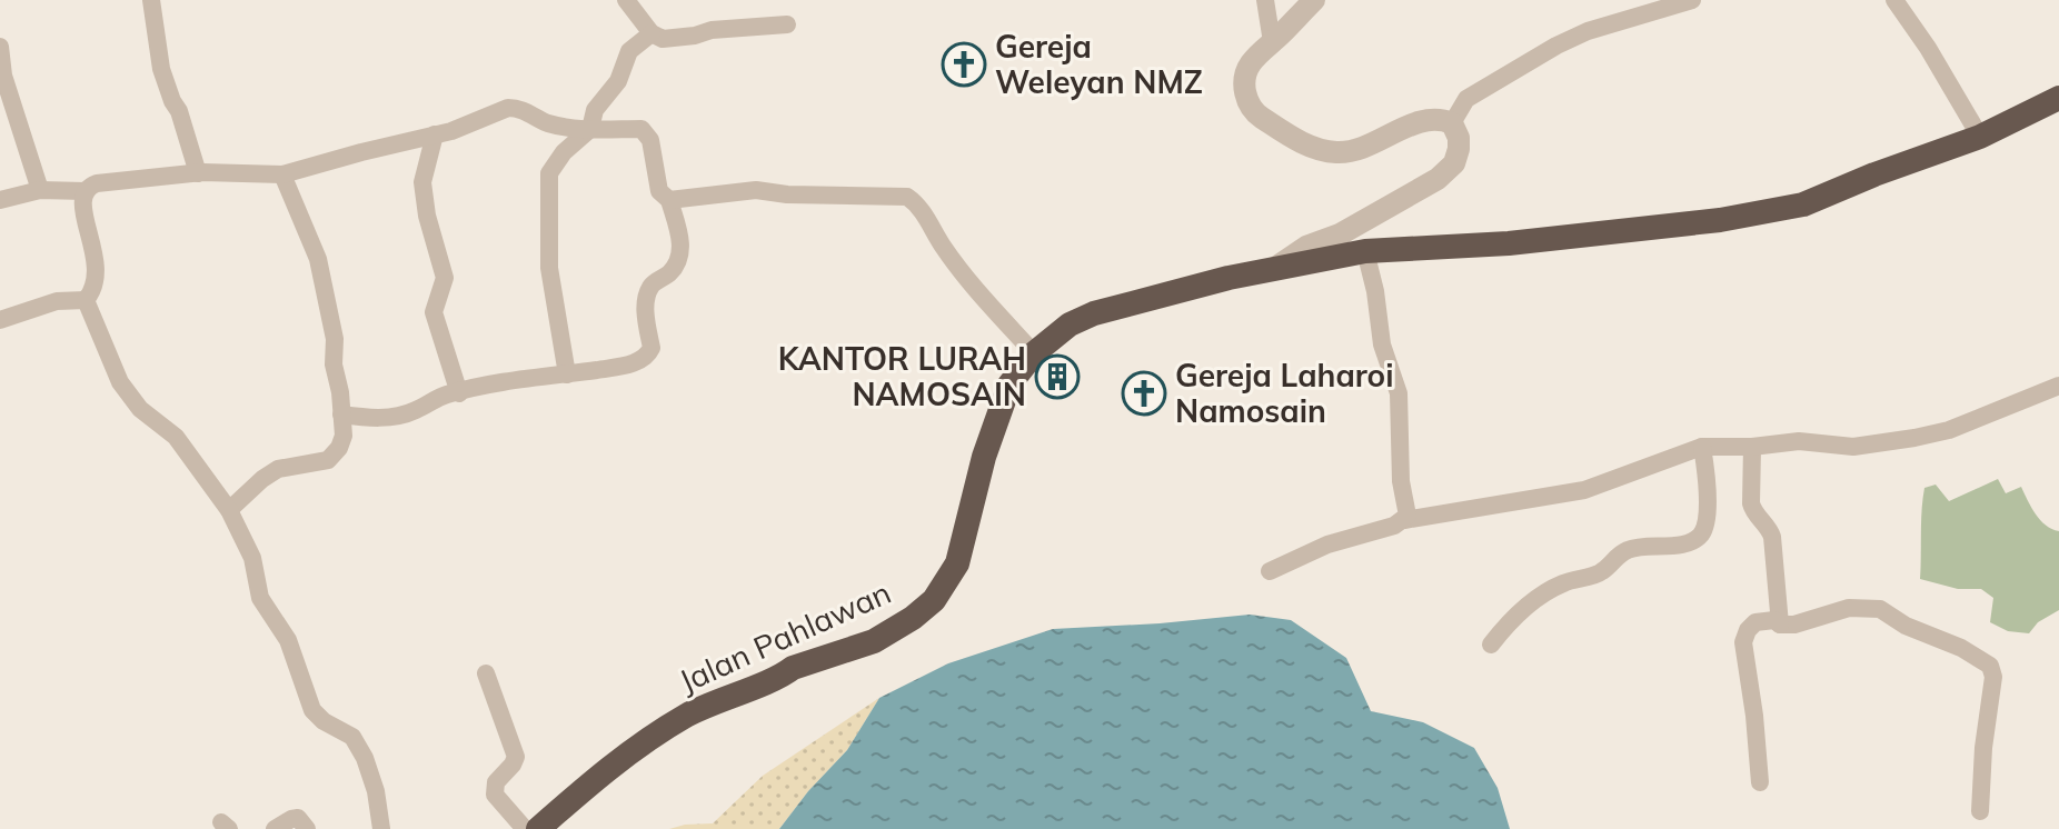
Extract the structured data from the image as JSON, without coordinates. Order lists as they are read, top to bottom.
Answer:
{
  "streets": {
    "highway": ["Jalan Pahlawan"]
  },
  "places": {
    "church": ["Gereja Weleyan NMZ", "Gereja Laharoi Namosain"],
    "building": ["KANTOR LURAH NAMOSAIN"]
  }
}
